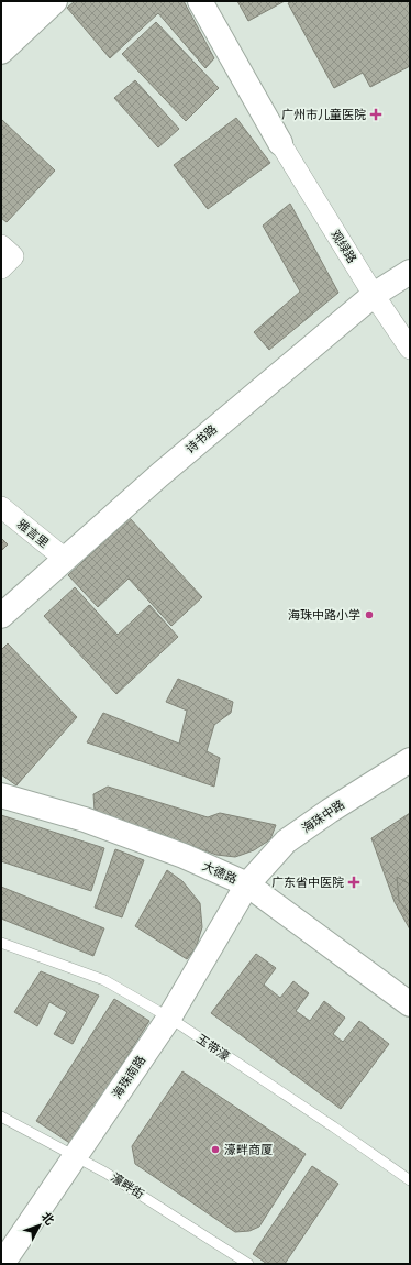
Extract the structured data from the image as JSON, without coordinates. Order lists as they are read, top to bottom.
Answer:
{
  "streets": {
    "street": [
      "观绿路",
      "诗书路",
      "雅言里",
      "海珠中路",
      "大德路",
      "海珠南路"
    ],
    "lane": ["玉带濠", "濠畔街"]
  },
  "crossings": [
    ["观绿路", "诗书路"],
    ["诗书路", "雅言里"],
    ["海珠中路", "大德路"],
    ["海珠中路", "海珠南路"],
    ["大德路", "海珠南路"],
    ["玉带濠", "海珠南路"],
    ["海珠南路", "濠畔街"]
  ],
  "places": {
    "health": ["广州市儿童医院", "广东省中医院"],
    "other": ["海珠中路小学", "濠畔商厦"]
  },
  "north": "top right"
}
